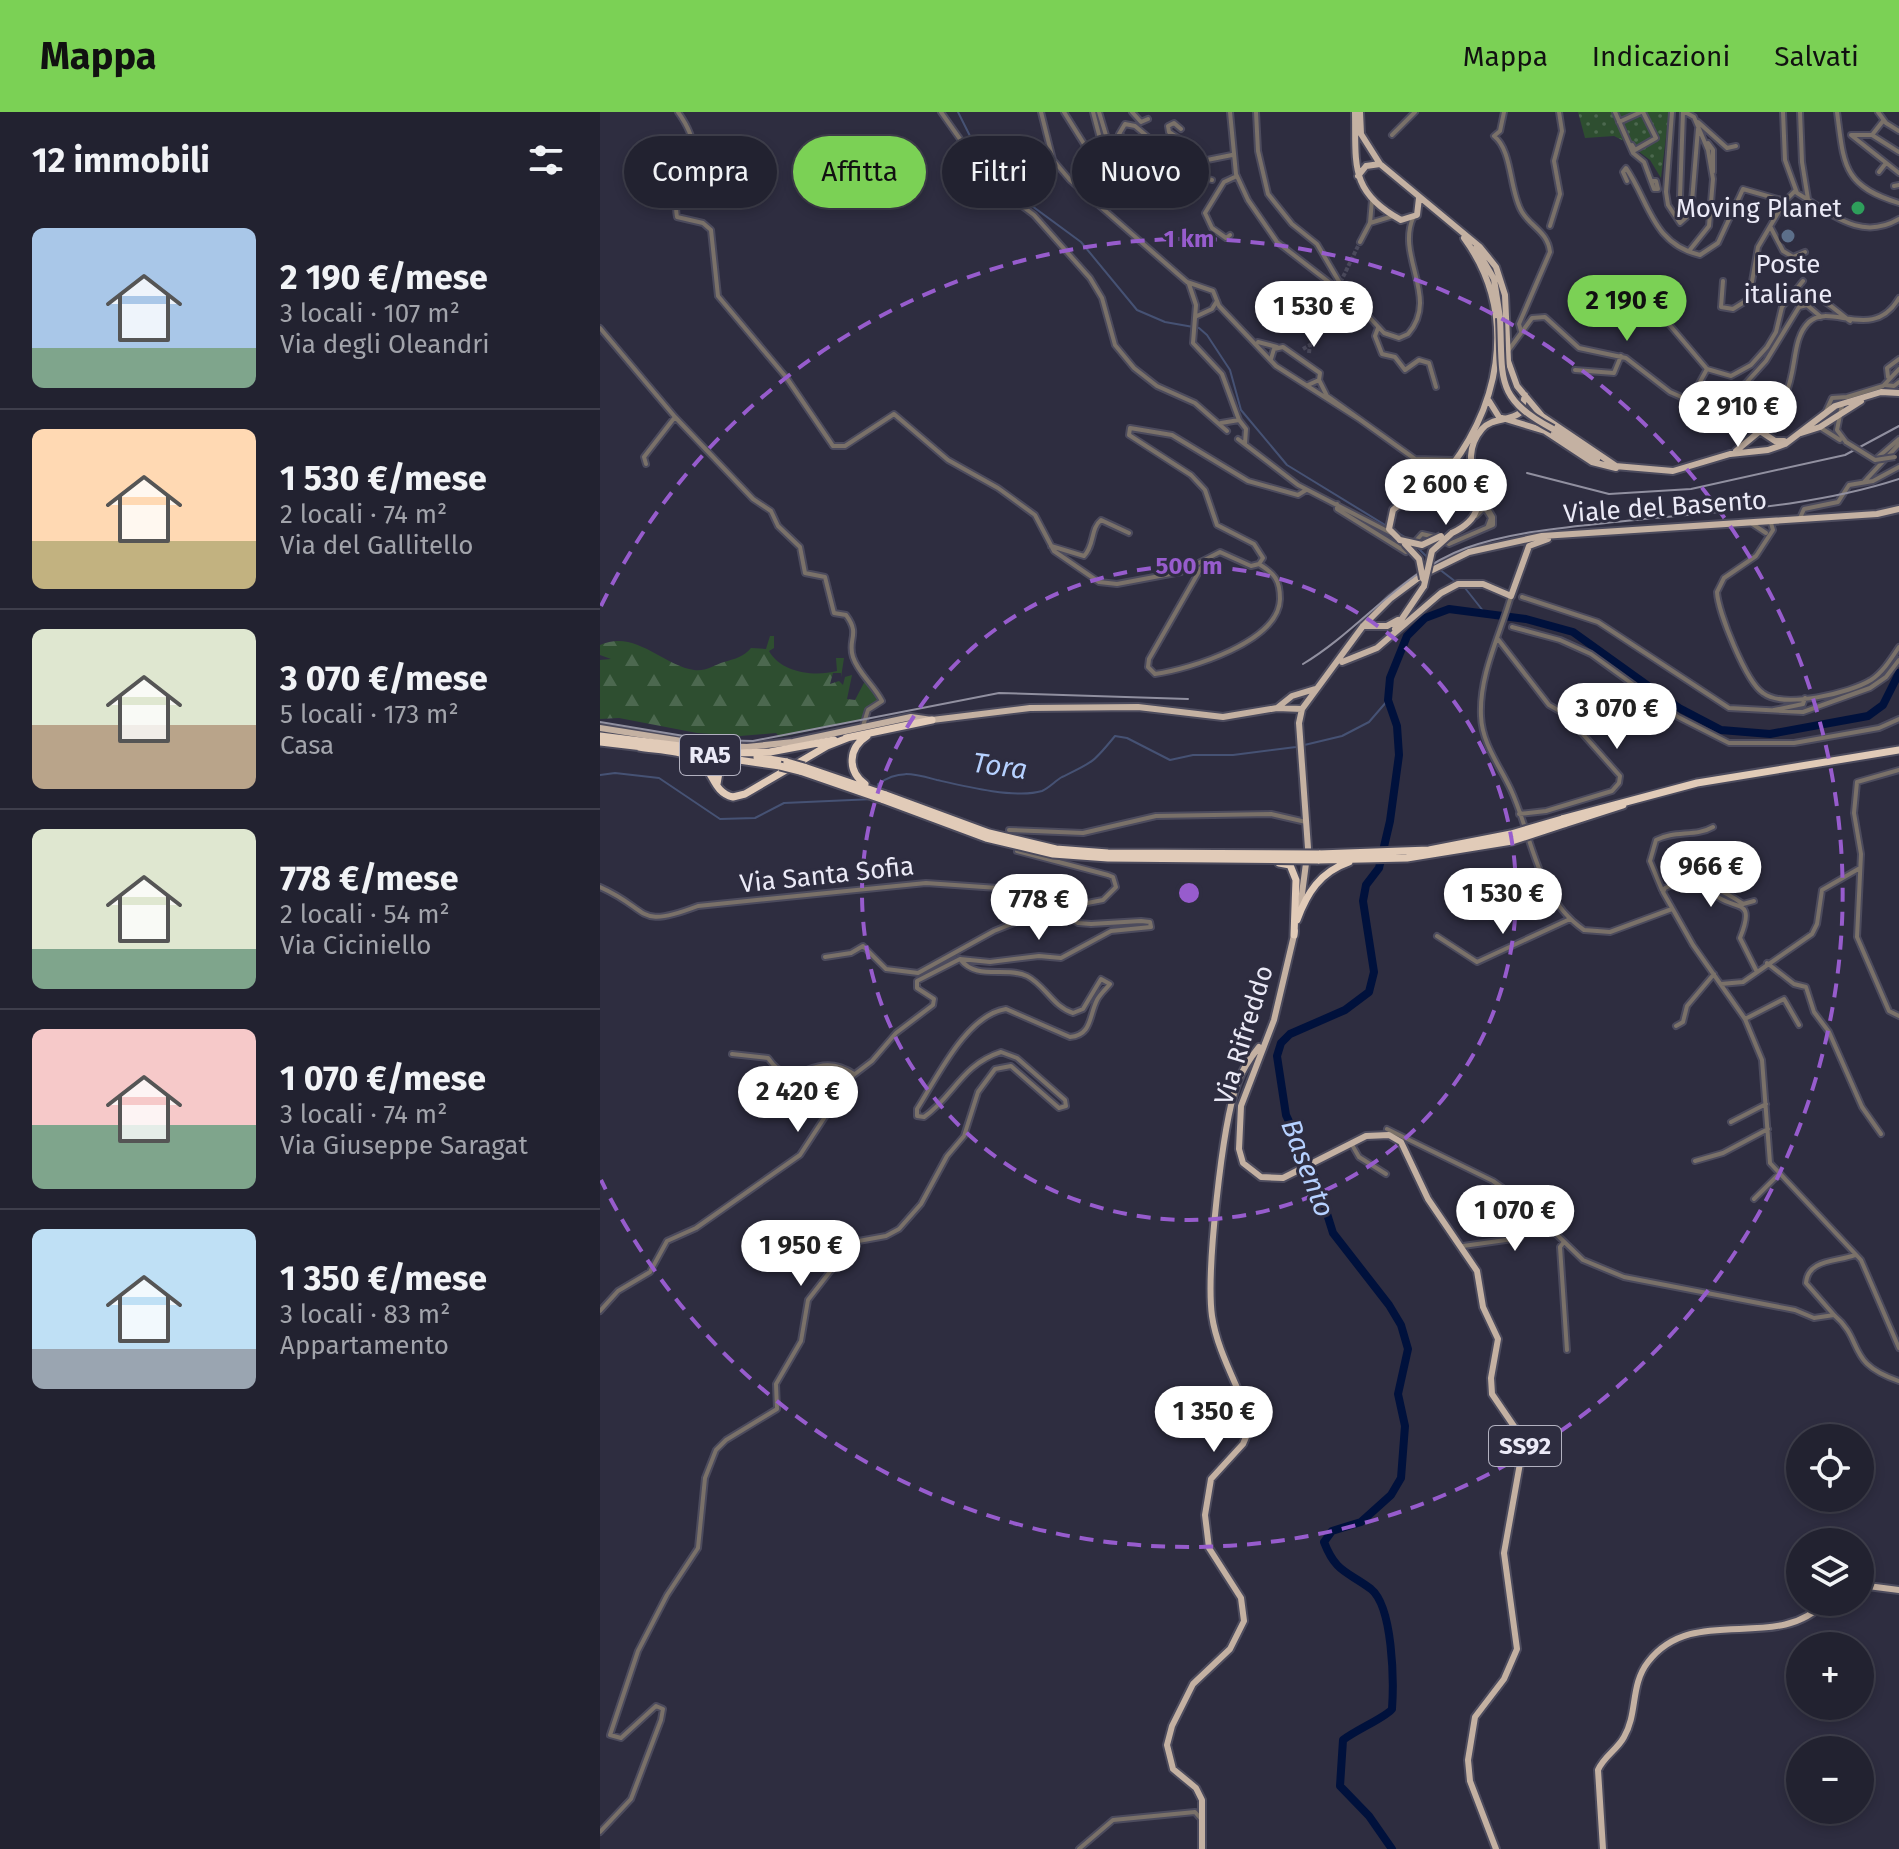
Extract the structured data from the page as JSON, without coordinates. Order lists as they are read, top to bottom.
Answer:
{
  "streets": {
    "highway": ["RA5"],
    "main road": ["Viale del Basento", "Via Rifreddo", "SS92"],
    "street": ["Via Santa Sofia"]
  },
  "crossings": [
    ["Viale del Basento", "SS92"],
    ["Via Rifreddo", "SS92"]
  ],
  "water": ["Tora", "Basento"],
  "places": ["Moving Planet", "Poste italiane"],
  "page": {
    "header": "Mappa",
    "nav": ["Mappa", "Indicazioni", "Salvati"],
    "heading": "12 immobili",
    "chip": [
      "Compra",
      "Affitta",
      "Filtri",
      "Nuovo"
    ],
    "list": [
      {
        "name": "2 190 €/mese",
        "note": "3 locali · 107 m² · Via degli Oleandri"
      },
      {
        "name": "1 530 €/mese",
        "note": "2 locali · 74 m² · Via del Gallitello"
      },
      {
        "name": "3 070 €/mese",
        "note": "5 locali · 173 m² · Casa"
      },
      {
        "name": "778 €/mese",
        "note": "2 locali · 54 m² · Via Ciciniello"
      },
      {
        "name": "1 070 €/mese",
        "note": "3 locali · 74 m² · Via Giuseppe Saragat"
      },
      {
        "name": "1 350 €/mese",
        "note": "3 locali · 83 m² · Appartamento"
      }
    ],
    "price": [
      "2 190 €",
      "1 530 €",
      "2 910 €",
      "2 600 €",
      "3 070 €",
      "966 €",
      "1 530 €",
      "778 €",
      "2 420 €",
      "1 070 €",
      "1 950 €",
      "1 350 €"
    ],
    "map_buttons": ["+", "−"]
  },
  "rings": ["1 km", "500 m"]
}
